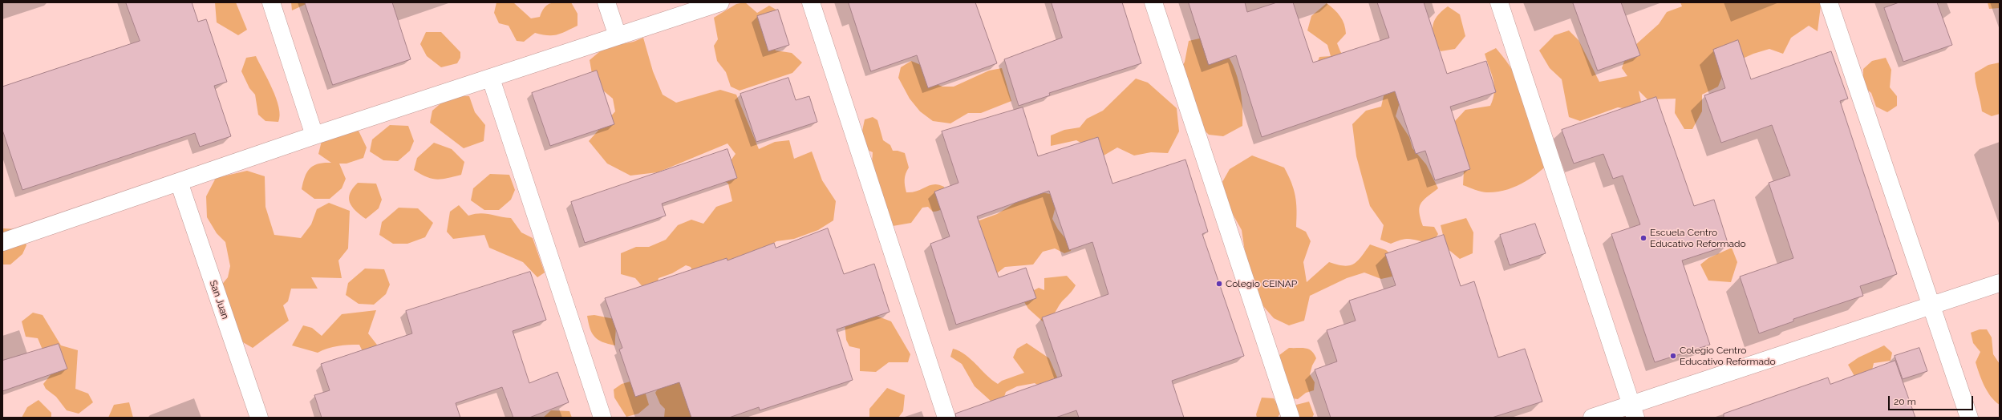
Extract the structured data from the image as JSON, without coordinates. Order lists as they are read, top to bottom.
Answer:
{
  "streets": {
    "street": ["San Juan"]
  },
  "places": ["Escuela Centro Educativo Reformado", "Colegio CEINAP", "Colegio Centro Educativo Reformado"],
  "scale_bar": "20 m"
}
